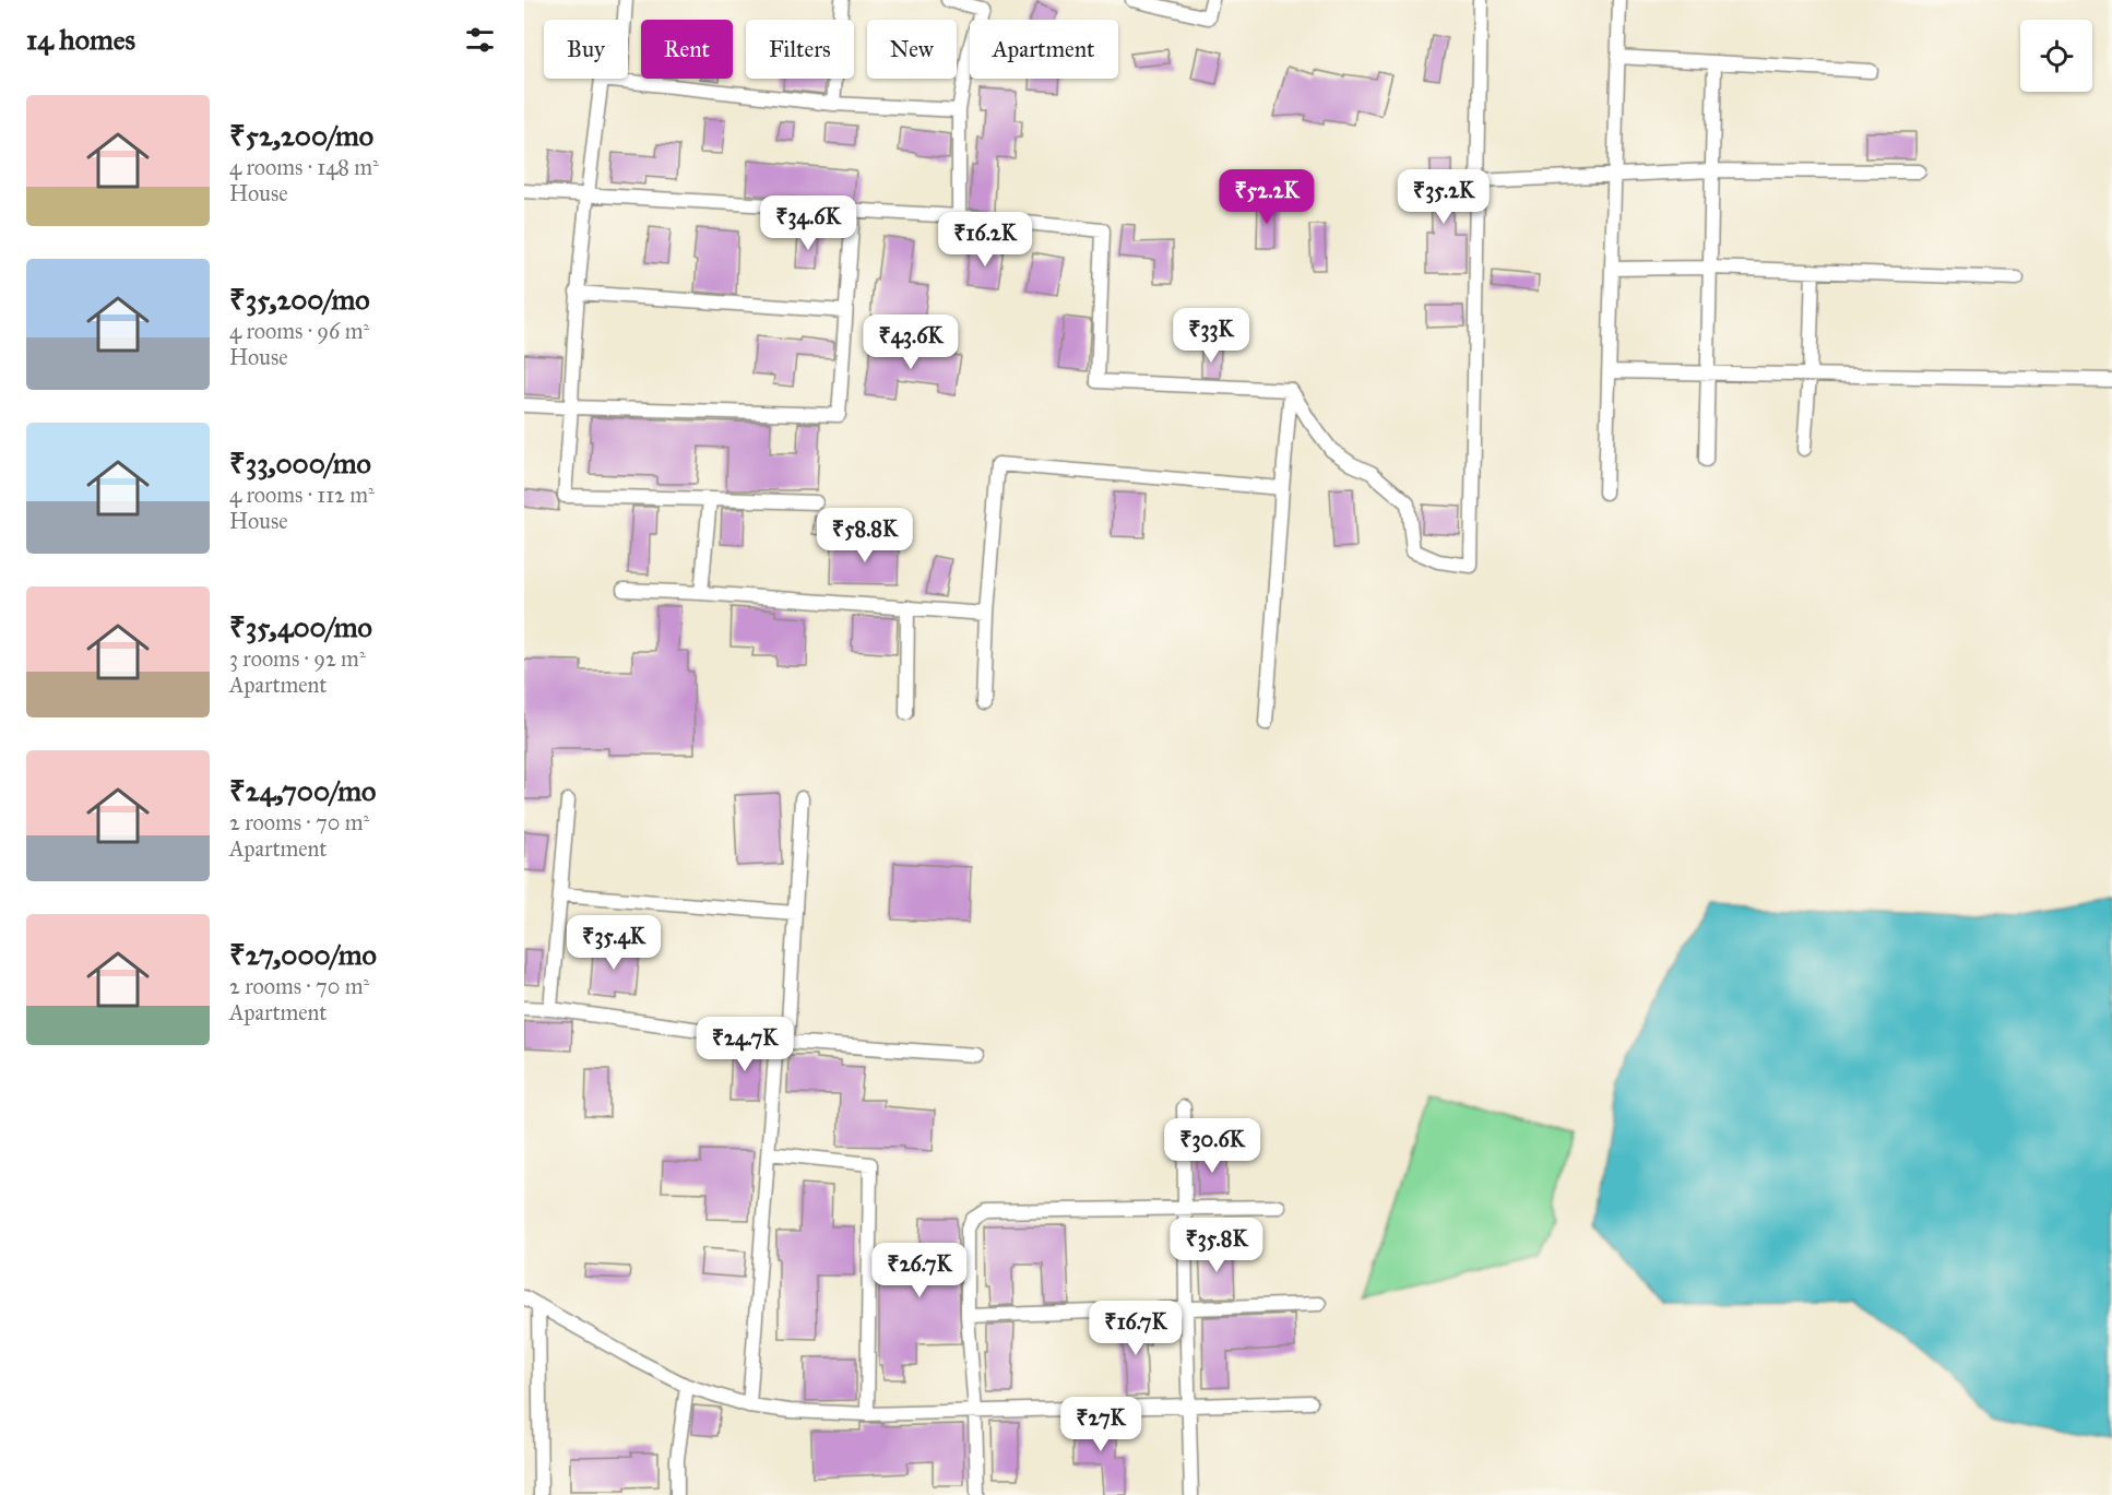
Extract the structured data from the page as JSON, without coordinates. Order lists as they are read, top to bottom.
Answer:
{
  "page": {
    "heading": "14 homes",
    "chip": [
      "Buy",
      "Rent",
      "Filters",
      "New",
      "Apartment"
    ],
    "list": [
      {
        "name": "₹52,200/mo",
        "note": "4 rooms · 148 m² · House"
      },
      {
        "name": "₹35,200/mo",
        "note": "4 rooms · 96 m² · House"
      },
      {
        "name": "₹33,000/mo",
        "note": "4 rooms · 112 m² · House"
      },
      {
        "name": "₹35,400/mo",
        "note": "3 rooms · 92 m² · Apartment"
      },
      {
        "name": "₹24,700/mo",
        "note": "2 rooms · 70 m² · Apartment"
      },
      {
        "name": "₹27,000/mo",
        "note": "2 rooms · 70 m² · Apartment"
      }
    ],
    "price": [
      "₹52.2K",
      "₹35.2K",
      "₹34.6K",
      "₹16.2K",
      "₹33K",
      "₹43.6K",
      "₹58.8K",
      "₹35.4K",
      "₹24.7K",
      "₹30.6K",
      "₹35.8K",
      "₹26.7K",
      "₹16.7K",
      "₹27K"
    ]
  }
}
